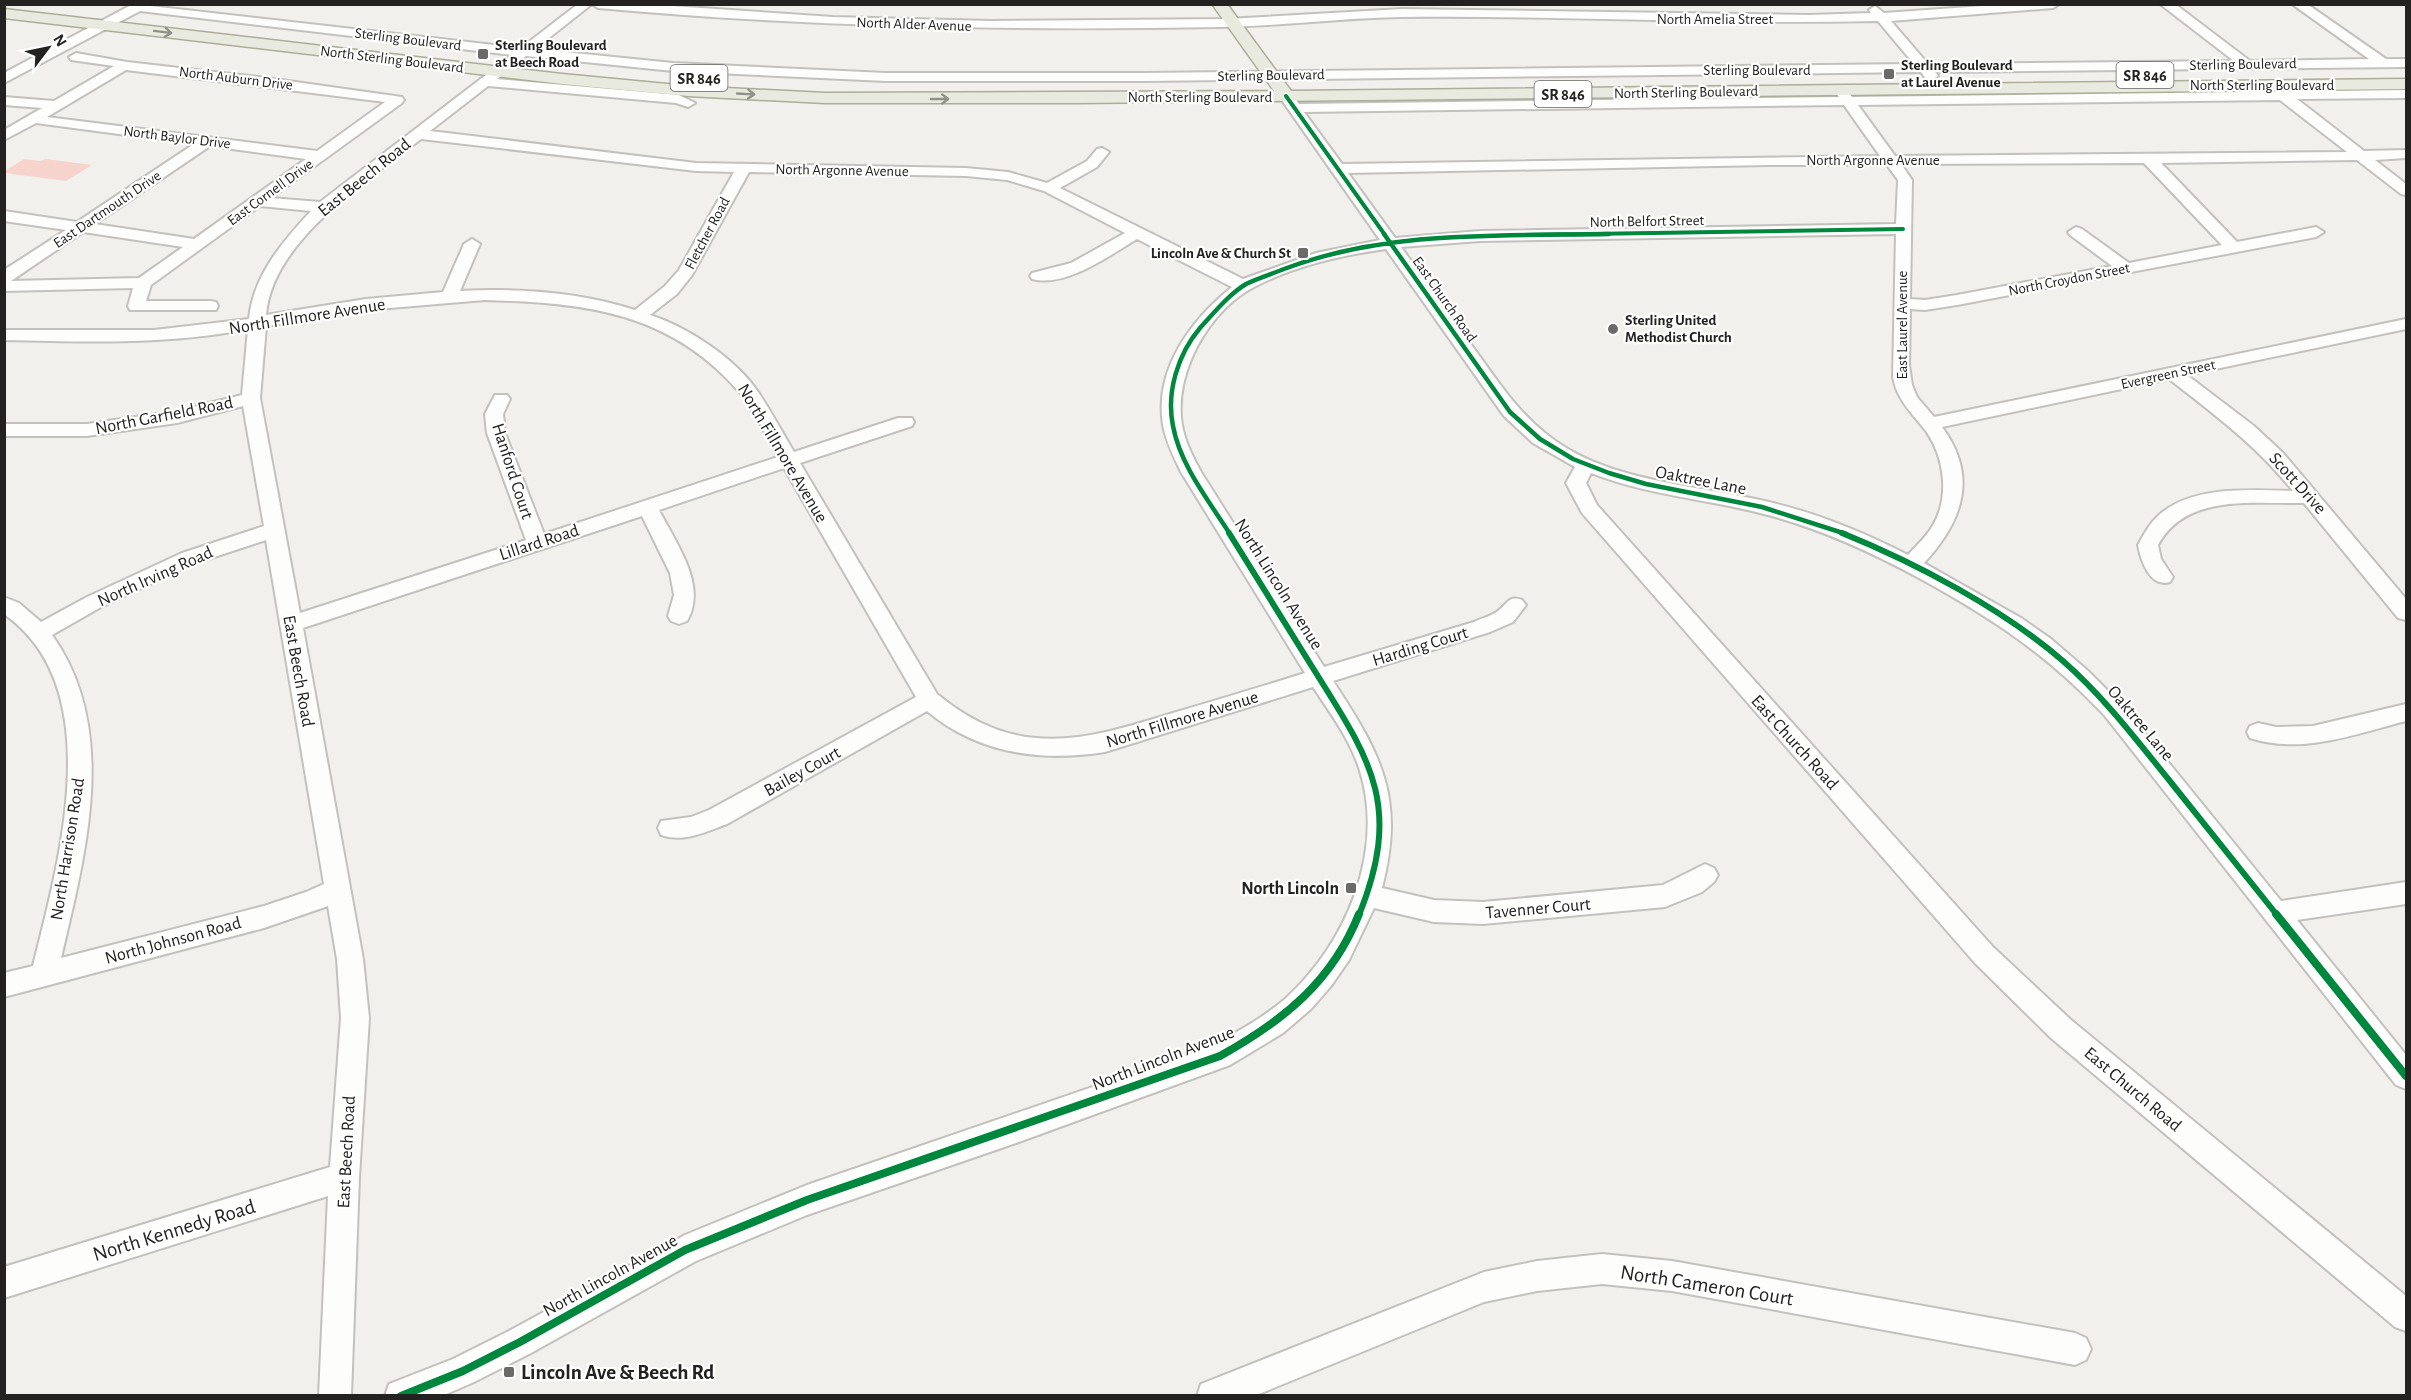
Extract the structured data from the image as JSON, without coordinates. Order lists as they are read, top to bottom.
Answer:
{
  "streets": {
    "main road": ["North Sterling Boulevard", "SR 846"],
    "street": [
      "North Amelia Street",
      "North Alder Avenue",
      "Sterling Boulevard",
      "North Auburn Drive",
      "North Baylor Drive",
      "North Argonne Avenue",
      "East Beech Road",
      "East Cornell Drive",
      "East Dartmouth Drive",
      "North Belfort Street",
      "Fletcher Road",
      "North Croydon Street",
      "East Church Road",
      "North Fillmore Avenue",
      "East Laurel Avenue",
      "Evergreen Street",
      "North Garfield Road",
      "Hanford Court",
      "Oaktree Lane",
      "Scott Drive",
      "Lillard Road",
      "North Irving Road",
      "North Lincoln Avenue",
      "Harding Court",
      "Bailey Court",
      "North Harrison Road",
      "Tavenner Court",
      "North Johnson Road",
      "North Kennedy Road",
      "North Cameron Court"
    ]
  },
  "crossings": [
    ["North Amelia Street", "North Alder Avenue"],
    ["Sterling Boulevard", "North Sterling Boulevard"],
    ["Sterling Boulevard", "East Beech Road"],
    ["Sterling Boulevard", "East Church Road"],
    ["Sterling Boulevard", "East Laurel Avenue"],
    ["North Sterling Boulevard", "SR 846"],
    ["North Sterling Boulevard", "East Beech Road"],
    ["North Sterling Boulevard", "East Church Road"],
    ["North Sterling Boulevard", "East Laurel Avenue"],
    ["North Auburn Drive", "East Cornell Drive"],
    ["North Baylor Drive", "East Cornell Drive"],
    ["North Baylor Drive", "East Dartmouth Drive"],
    ["North Argonne Avenue", "East Beech Road"],
    ["North Argonne Avenue", "Fletcher Road"],
    ["North Argonne Avenue", "East Church Road"],
    ["North Argonne Avenue", "East Laurel Avenue"],
    ["North Argonne Avenue", "North Lincoln Avenue"],
    ["East Beech Road", "North Fillmore Avenue"],
    ["East Beech Road", "North Garfield Road"],
    ["East Beech Road", "Lillard Road"],
    ["East Beech Road", "North Irving Road"],
    ["East Beech Road", "North Johnson Road"],
    ["East Beech Road", "North Kennedy Road"],
    ["North Belfort Street", "East Church Road"],
    ["North Belfort Street", "East Laurel Avenue"],
    ["North Belfort Street", "North Lincoln Avenue"],
    ["Fletcher Road", "North Fillmore Avenue"],
    ["North Croydon Street", "East Laurel Avenue"],
    ["East Church Road", "Oaktree Lane"],
    ["East Church Road", "North Lincoln Avenue"],
    ["North Fillmore Avenue", "Lillard Road"],
    ["North Fillmore Avenue", "North Lincoln Avenue"],
    ["North Fillmore Avenue", "Harding Court"],
    ["North Fillmore Avenue", "Bailey Court"],
    ["East Laurel Avenue", "Evergreen Street"],
    ["East Laurel Avenue", "Oaktree Lane"],
    ["Evergreen Street", "Scott Drive"],
    ["Hanford Court", "Lillard Road"],
    ["North Irving Road", "North Harrison Road"],
    ["North Lincoln Avenue", "Harding Court"],
    ["North Lincoln Avenue", "Tavenner Court"],
    ["North Harrison Road", "North Johnson Road"]
  ],
  "places": {
    "transit": [
      "Sterling Boulevard at Beech Road",
      "Sterling Boulevard at Laurel Avenue",
      "Lincoln Ave & Church St",
      "North Lincoln",
      "Lincoln Ave & Beech Rd"
    ],
    "other": ["Sterling United Methodist Church"]
  },
  "north": "top right"
}
